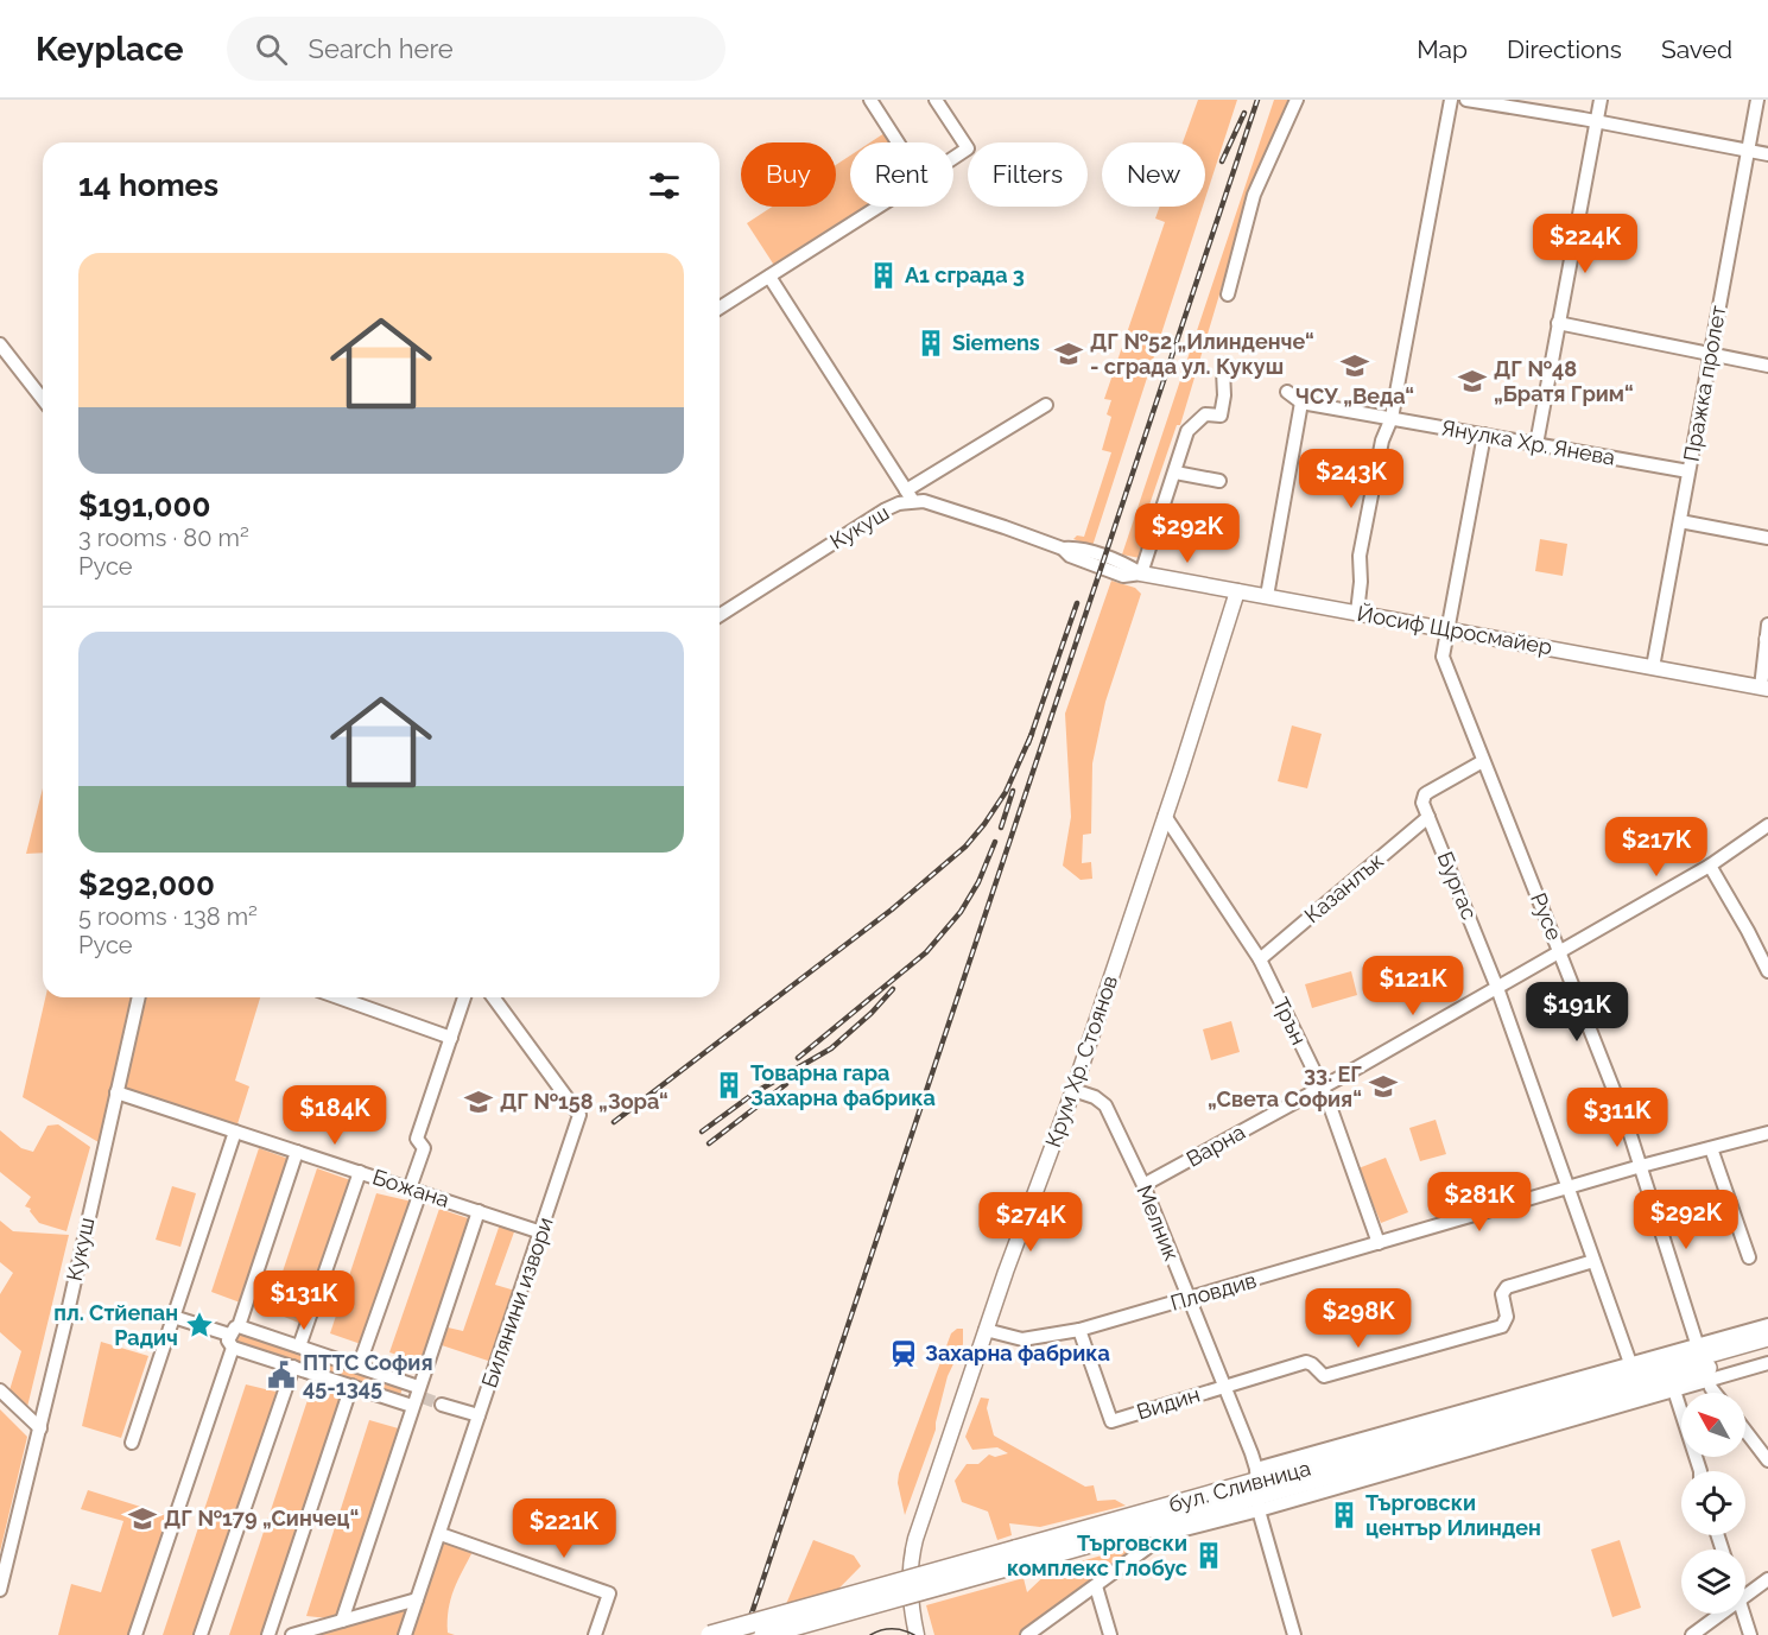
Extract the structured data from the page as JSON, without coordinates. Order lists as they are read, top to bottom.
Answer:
{
  "streets": {
    "main road": ["бул. Сливница"],
    "street": [
      "Пражка пролет",
      "Янулка Хр. Янева",
      "Кукуш",
      "Йосиф Щросмайер",
      "Бургас",
      "Казанлък",
      "Русе",
      "Трън",
      "Крум Хр. Стоянов",
      "Варна",
      "Божана",
      "Мелник",
      "Пловдив",
      "Билянини извори",
      "Видин"
    ]
  },
  "crossings": [
    ["Пражка пролет", "Янулка Хр. Янева"],
    ["Пражка пролет", "Йосиф Щросмайер"],
    ["Янулка Хр. Янева", "Русе"],
    ["Кукуш", "Йосиф Щросмайер"],
    ["Кукуш", "Божана"],
    ["Йосиф Щросмайер", "Русе"],
    ["Йосиф Щросмайер", "Крум Хр. Стоянов"],
    ["Бургас", "Казанлък"],
    ["Бургас", "Варна"],
    ["Бургас", "Пловдив"],
    ["Бургас", "Видин"],
    ["Бургас", "бул. Сливница"],
    ["Казанлък", "Трън"],
    ["Русе", "Варна"],
    ["Русе", "Пловдив"],
    ["Русе", "бул. Сливница"],
    ["Трън", "Крум Хр. Стоянов"],
    ["Трън", "Варна"],
    ["Трън", "Пловдив"],
    ["Крум Хр. Стоянов", "Мелник"],
    ["Крум Хр. Стоянов", "Пловдив"],
    ["Варна", "Мелник"],
    ["Божана", "Билянини извори"],
    ["Мелник", "Пловдив"],
    ["Мелник", "Видин"],
    ["Мелник", "бул. Сливница"],
    ["Пловдив", "Видин"]
  ],
  "places": {
    "building": [
      "А1 сграда 3",
      "Siemens",
      "Товарна гара Захарна фабрика",
      "Търговски център Илинден",
      "Търговски комплекс Глобус"
    ],
    "school or university": [
      "ДГ №52 „Илинденче“ - сграда ул. Кукуш",
      "ЧСУ „Веда“",
      "ДГ №48 „Братя Грим“",
      "33. ЕГ „Света София“",
      "ДГ №158 „Зора“",
      "ДГ №179 „Синчец“"
    ],
    "place": ["пл. Стйепан Радич"],
    "station": ["Захарна фабрика"],
    "public building": ["ПТТС София 45-1345"]
  },
  "north": "top left",
  "page": {
    "header": "Keyplace",
    "search": "Search here",
    "nav": ["Map", "Directions", "Saved"],
    "chip": [
      "Buy",
      "Rent",
      "Filters",
      "New"
    ],
    "heading": "14 homes",
    "price": [
      "$224K",
      "$243K",
      "$292K",
      "$217K",
      "$121K",
      "$191K",
      "$184K",
      "$311K",
      "$281K",
      "$292K",
      "$274K",
      "$131K",
      "$298K",
      "$221K"
    ],
    "list": [
      {
        "name": "$191,000",
        "note": "3 rooms · 80 m² · Русе"
      },
      {
        "name": "$292,000",
        "note": "5 rooms · 138 m² · Русе"
      }
    ]
  }
}
